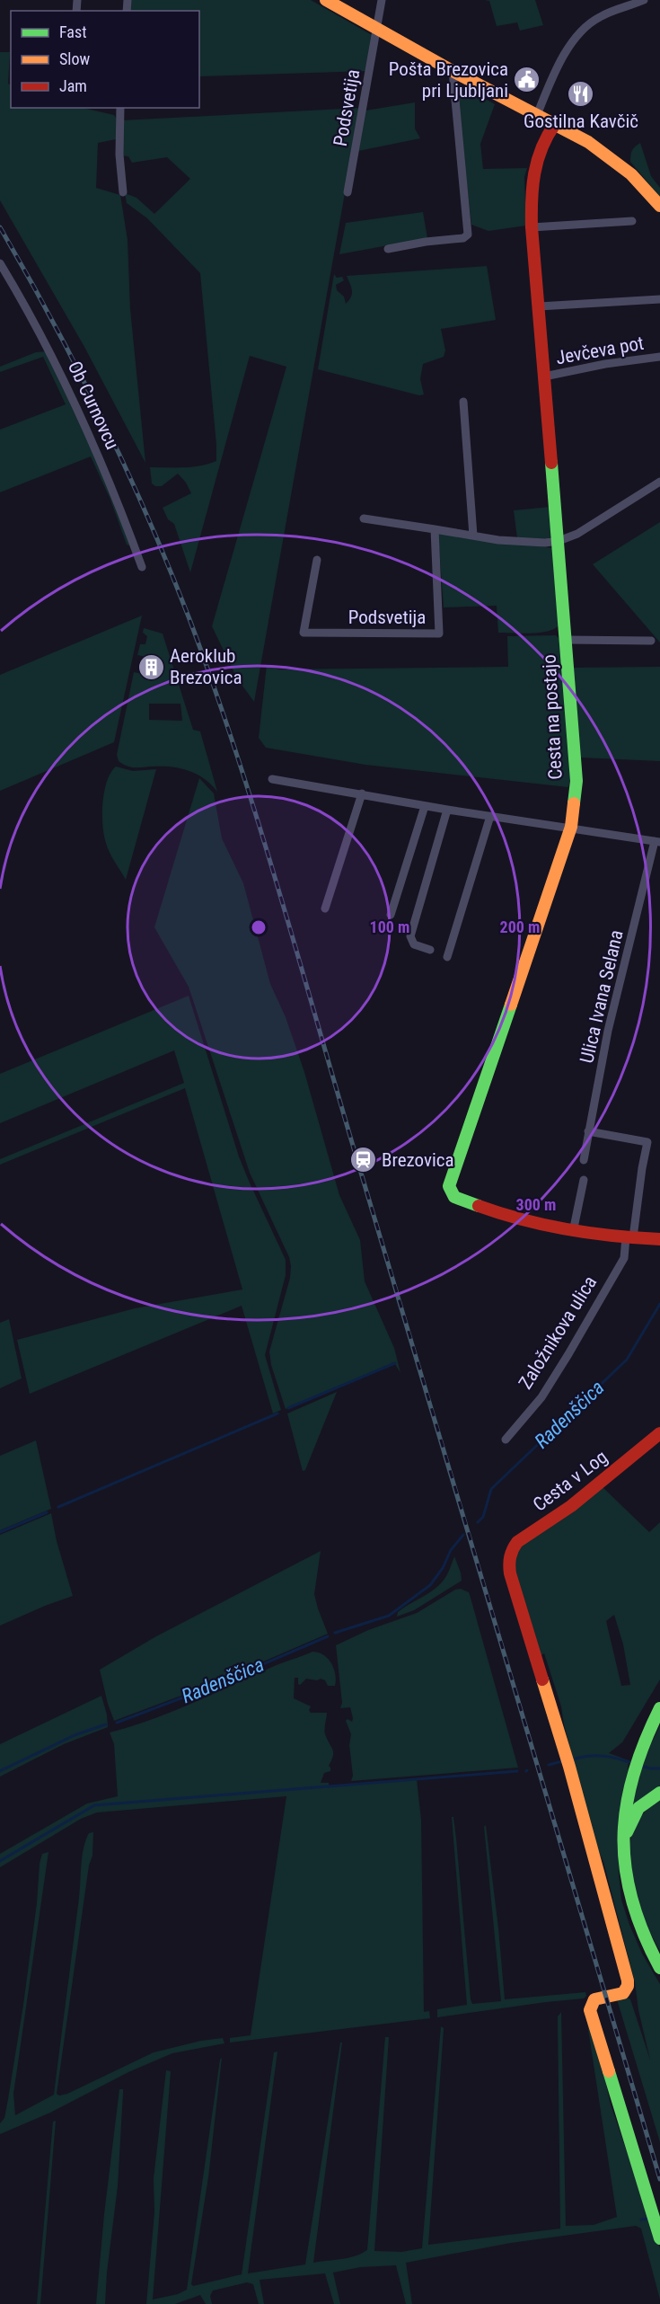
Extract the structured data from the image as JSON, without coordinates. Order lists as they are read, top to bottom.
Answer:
{
  "streets": {
    "main road": ["Cesta na postajo", "Cesta v Log"],
    "street": [
      "Podsvetija",
      "Jevčeva pot",
      "Ob Curnovcu",
      "Ulica Ivana Selana",
      "Založnikova ulica"
    ]
  },
  "crossings": [
    ["Jevčeva pot", "Cesta na postajo"],
    ["Cesta na postajo", "Ulica Ivana Selana"],
    ["Ulica Ivana Selana", "Založnikova ulica"]
  ],
  "water": ["Radenščica"],
  "places": {
    "public building": ["Pošta Brezovica pri Ljubljani"],
    "restaurant": ["Gostilna Kavčič"],
    "building": ["Aeroklub Brezovica"],
    "station": ["Brezovica"]
  },
  "legend": ["Fast", "Slow", "Jam"],
  "rings": ["100 m", "200 m", "300 m"]
}
